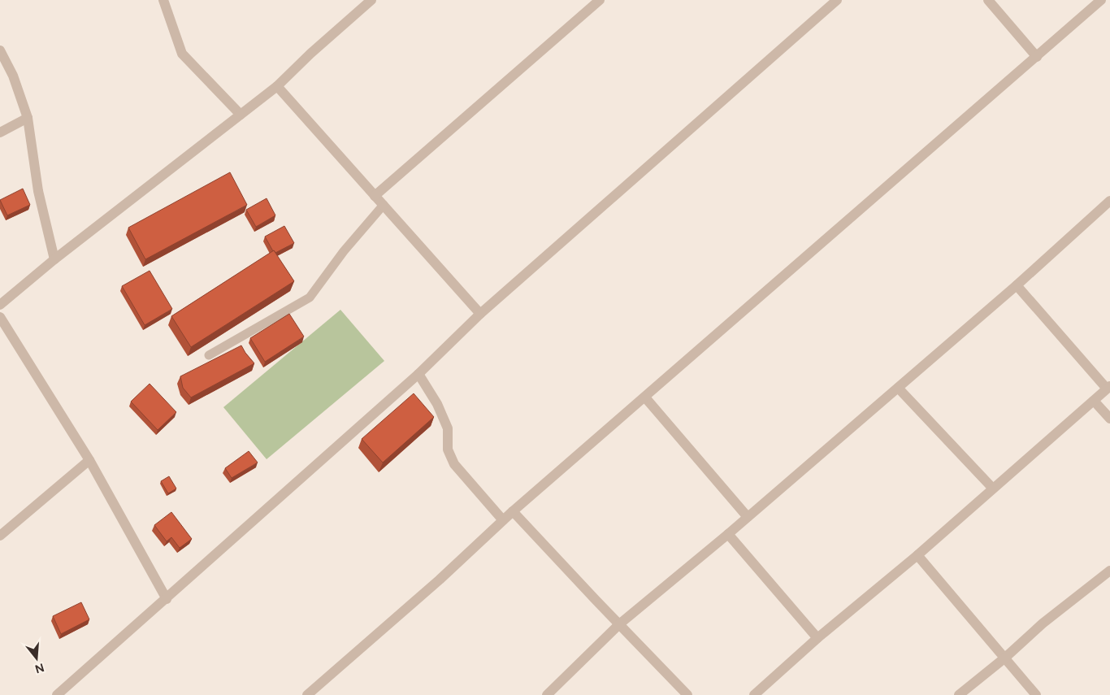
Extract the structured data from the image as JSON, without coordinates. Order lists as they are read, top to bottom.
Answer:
{
  "north": "bottom"
}
